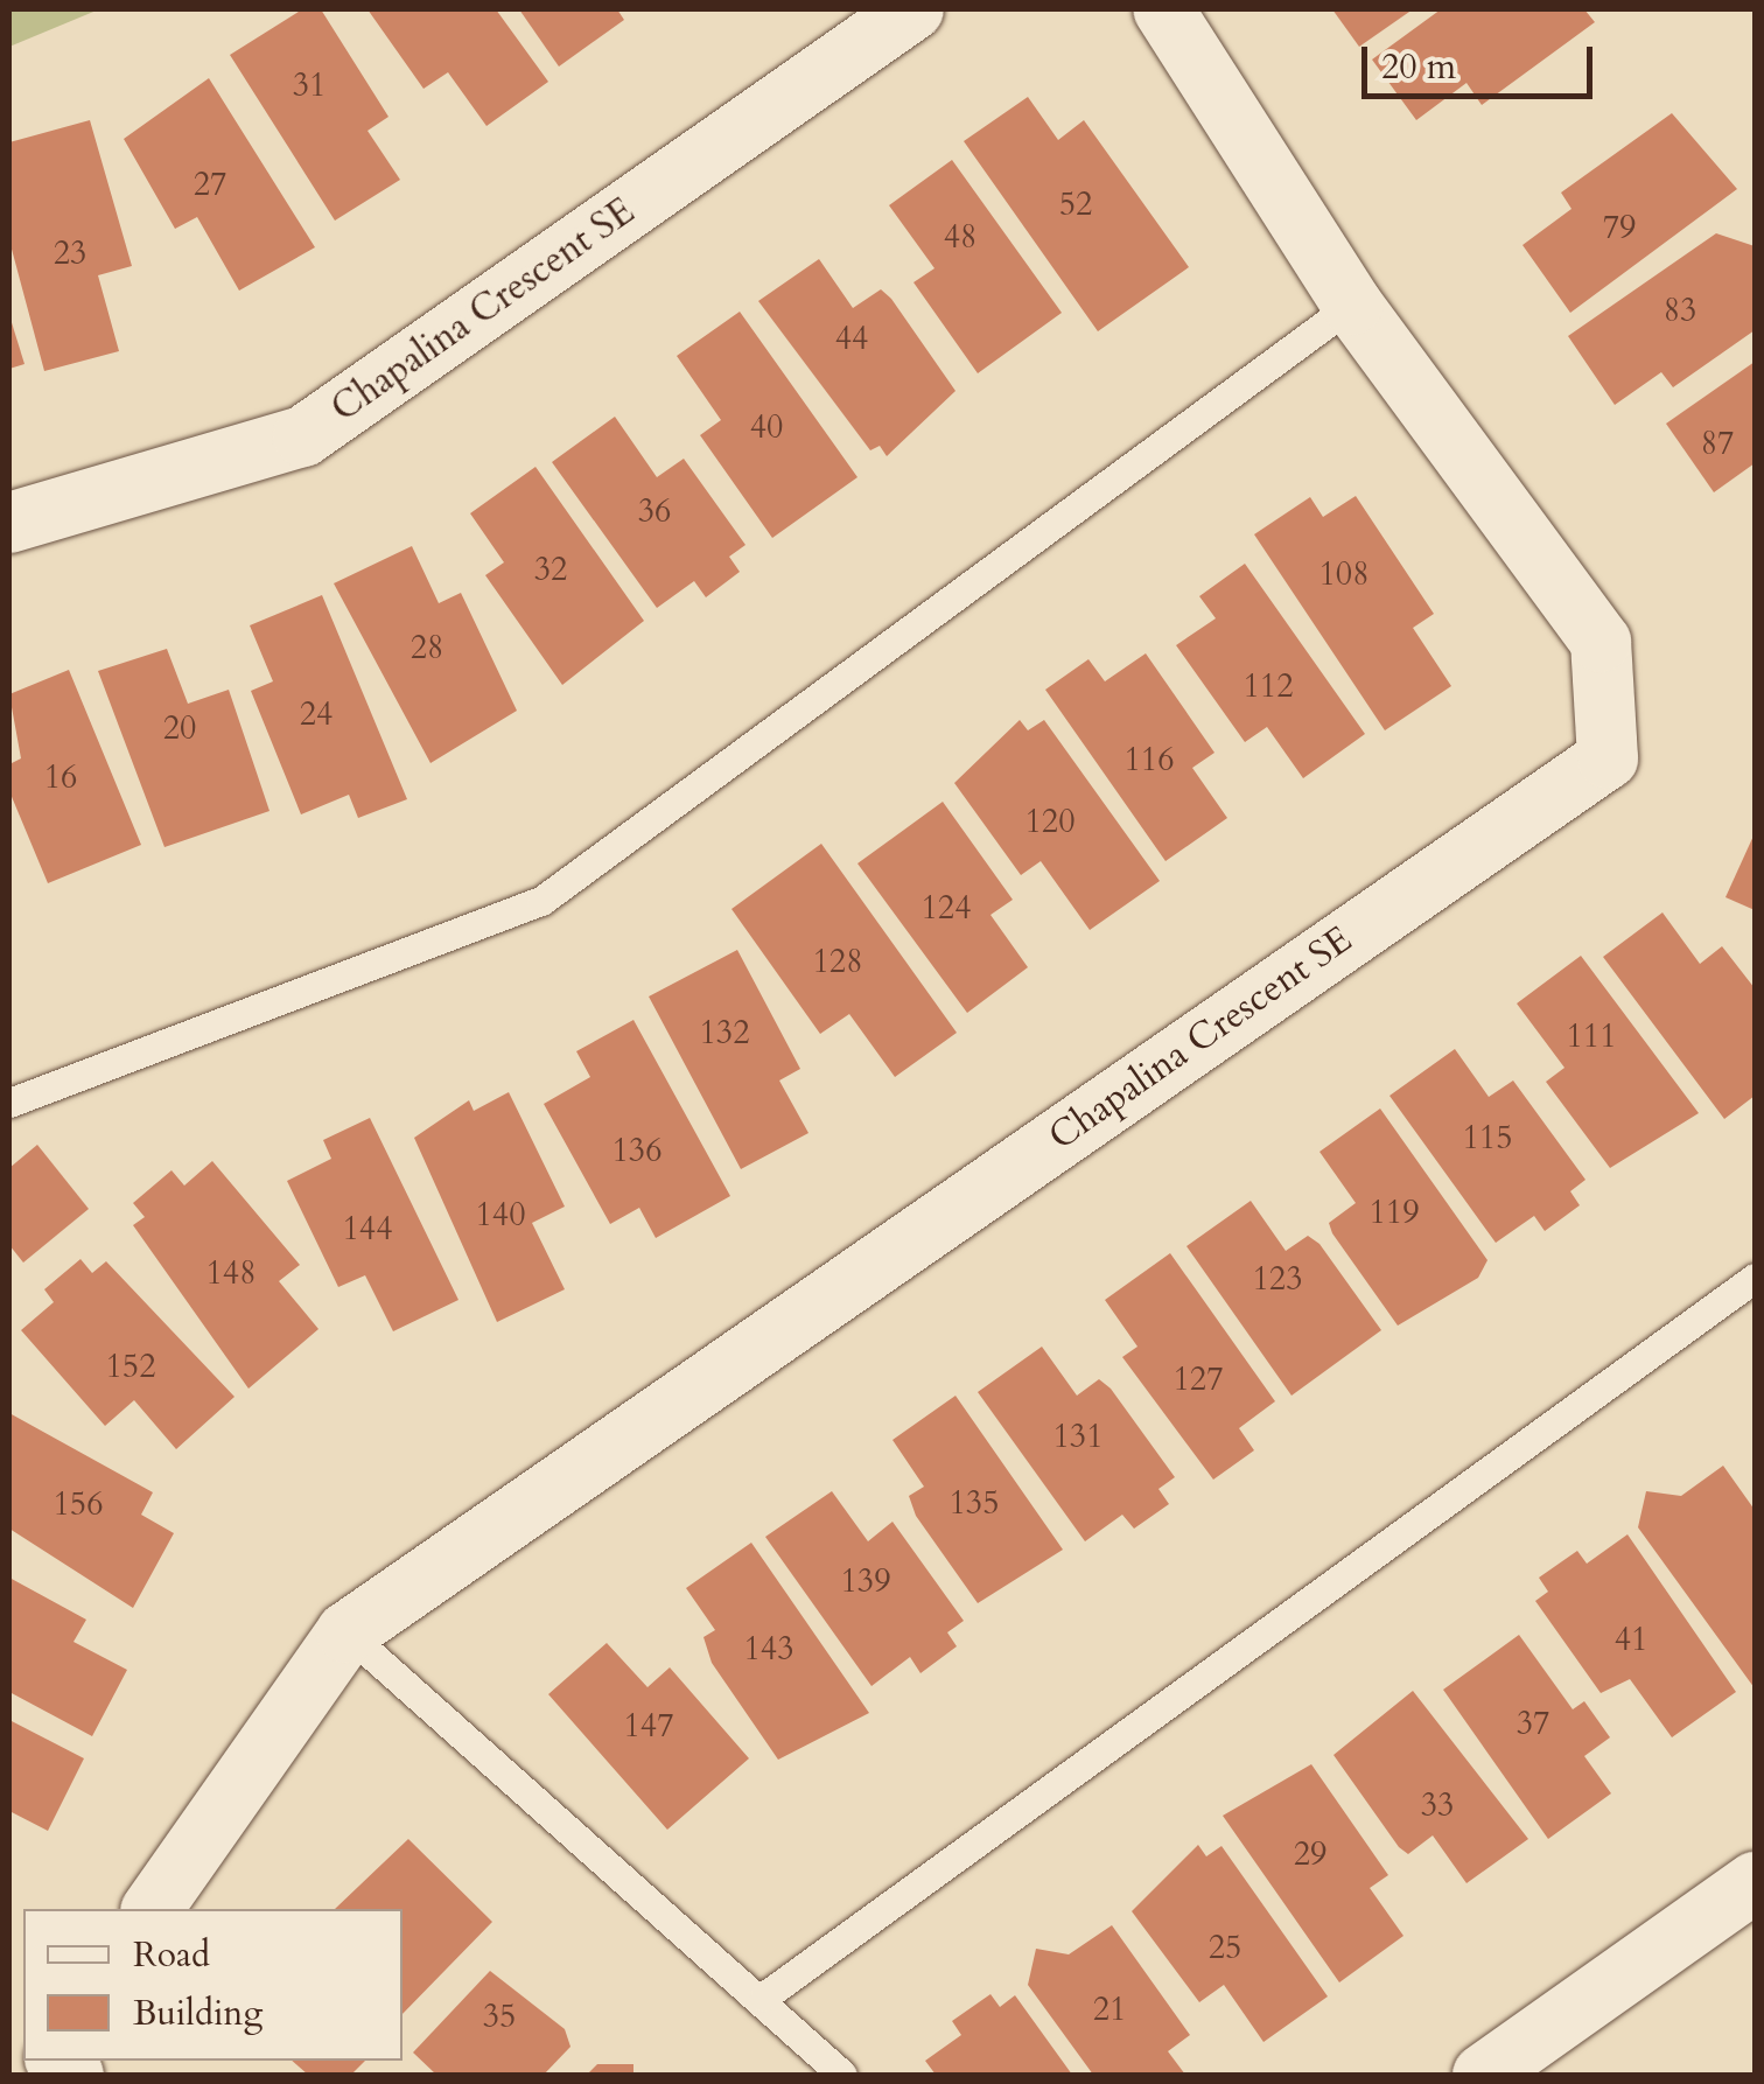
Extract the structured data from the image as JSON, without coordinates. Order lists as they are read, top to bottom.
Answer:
{
  "streets": {
    "street": ["Chapalina Crescent SE"]
  },
  "house_numbers": [
    "31",
    "27",
    "52",
    "79",
    "48",
    "23",
    "83",
    "44",
    "40",
    "87",
    "36",
    "32",
    "108",
    "28",
    "112",
    "24",
    "20",
    "116",
    "16",
    "120",
    "124",
    "128",
    "132",
    "111",
    "115",
    "136",
    "119",
    "140",
    "144",
    "148",
    "123",
    "152",
    "127",
    "131",
    "135",
    "156",
    "139",
    "41",
    "143",
    "37",
    "147",
    "33",
    "29",
    "25",
    "21",
    "35"
  ],
  "legend": ["Road", "Building"],
  "scale_bar": "20 m"
}
